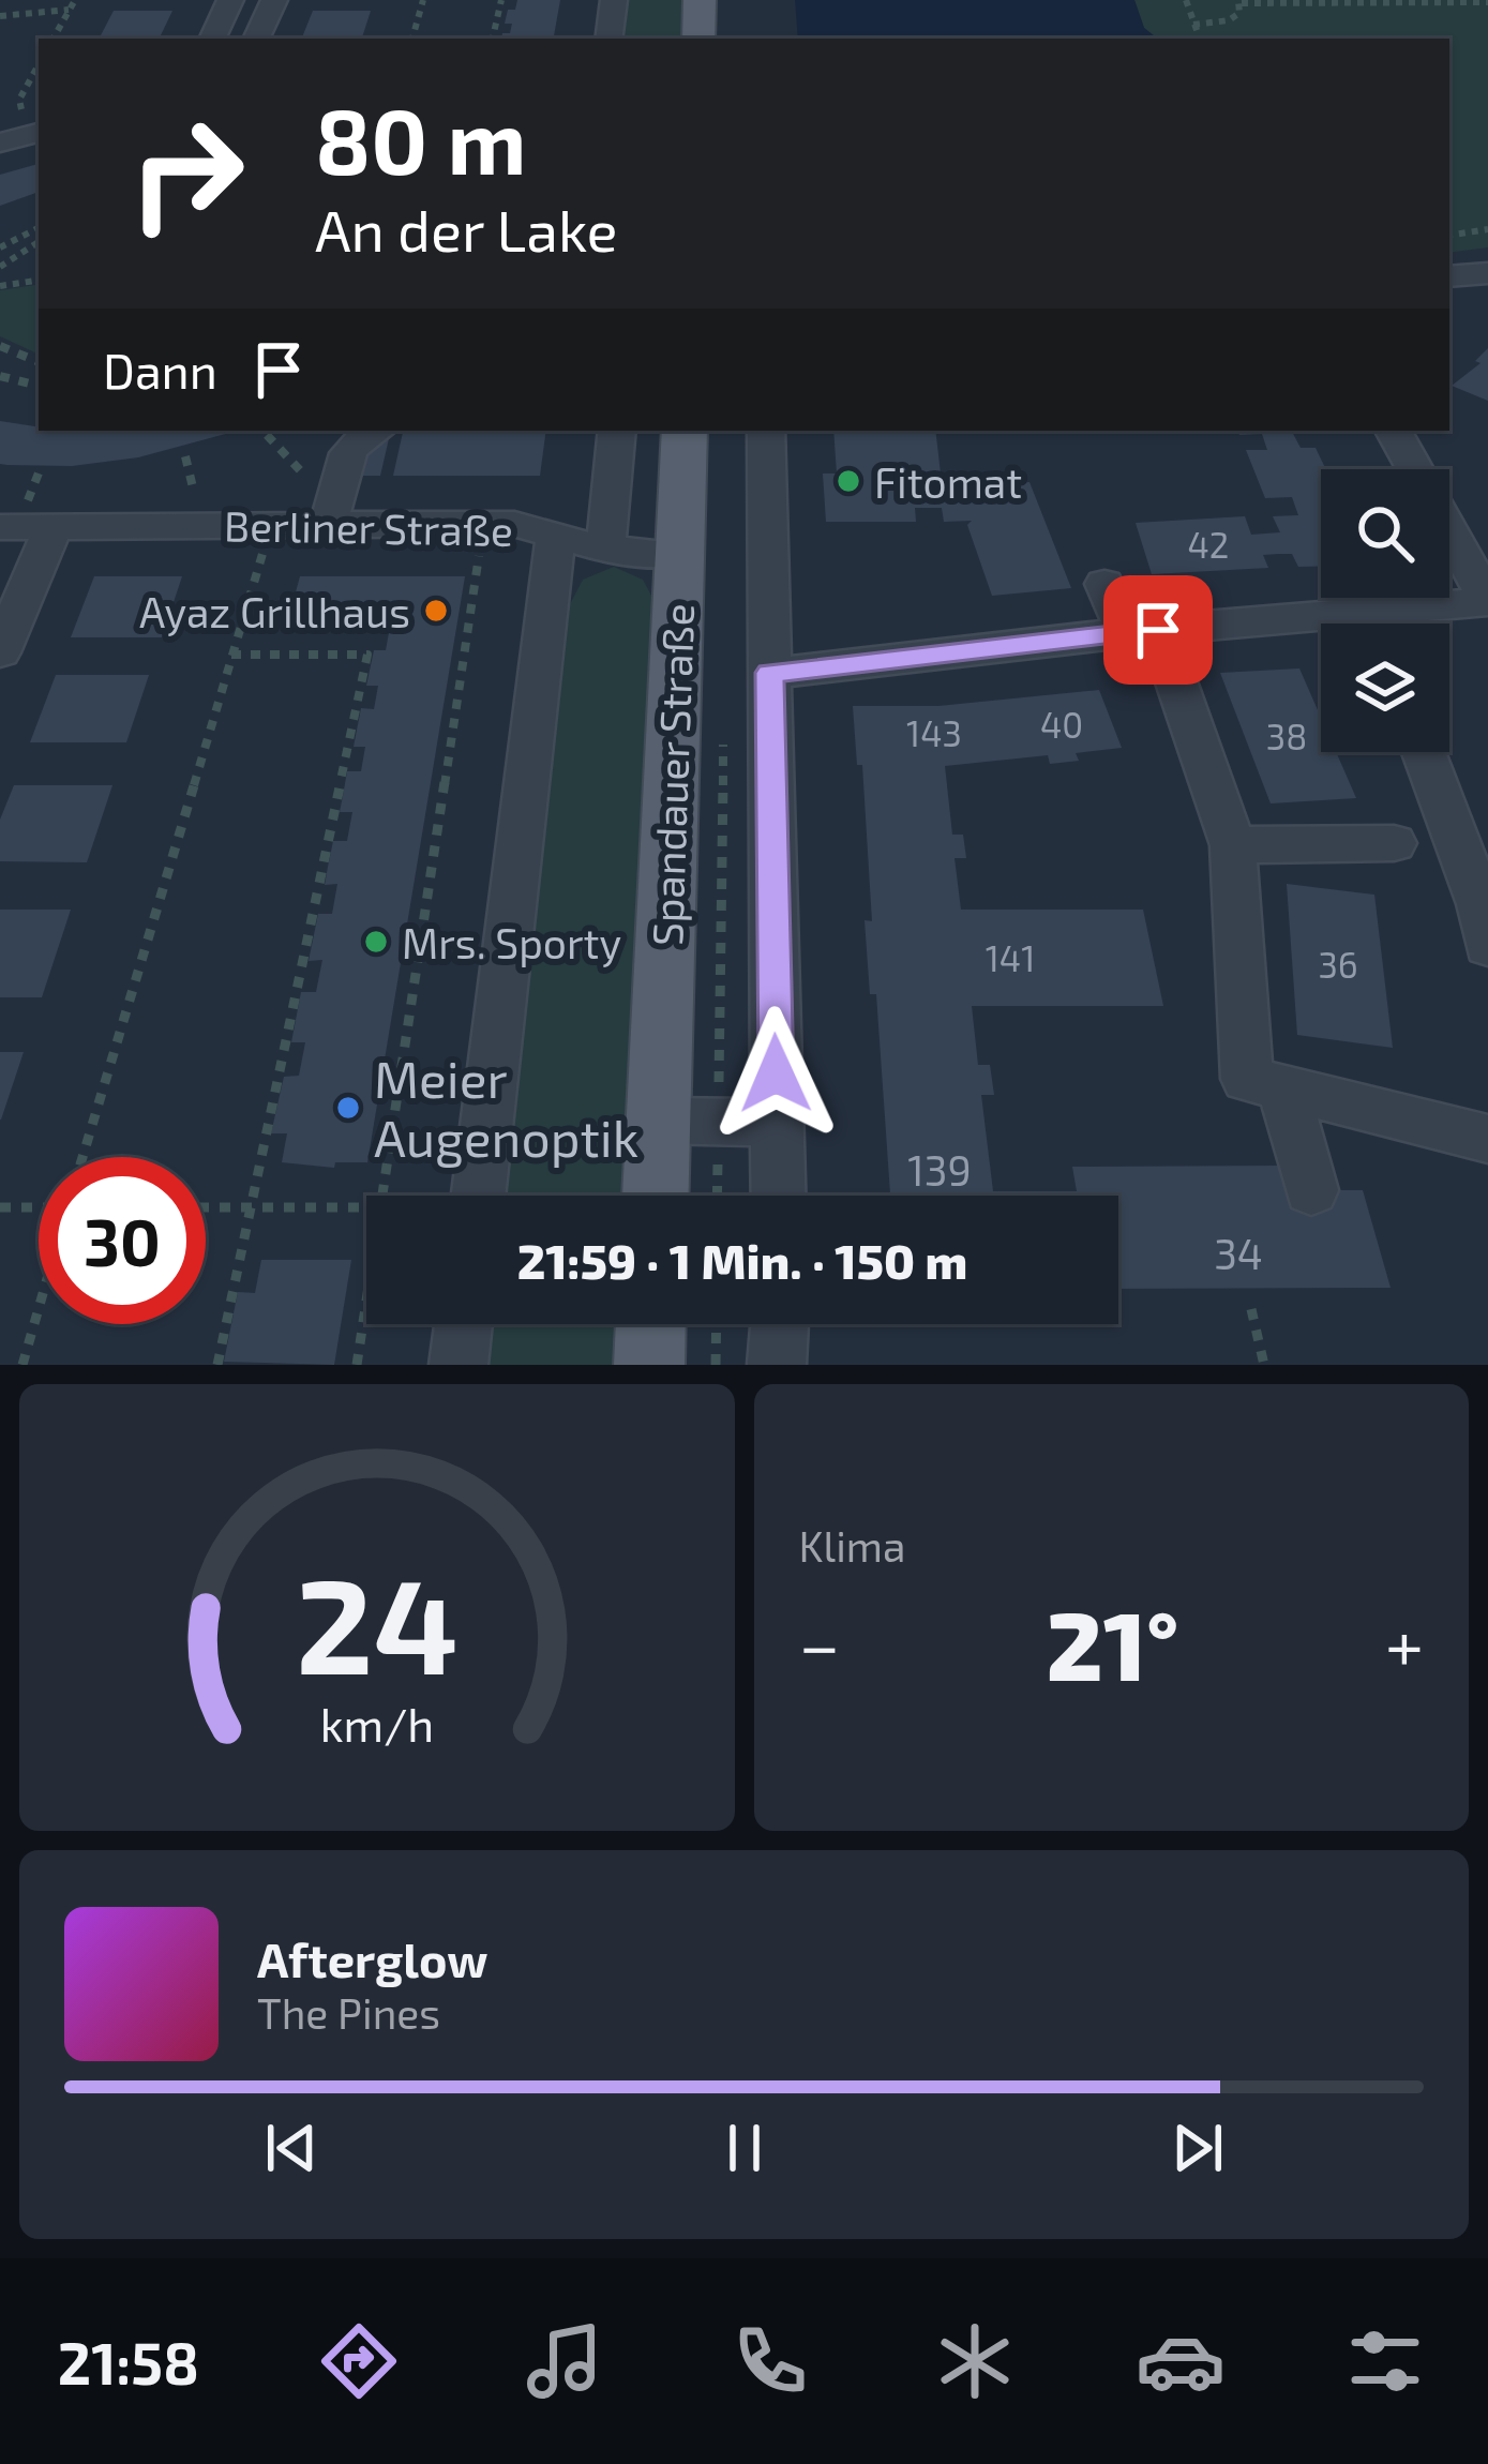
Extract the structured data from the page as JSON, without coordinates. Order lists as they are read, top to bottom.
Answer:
{
  "streets": {
    "main road": ["Spandauer Straße"],
    "street": ["Berliner Straße"]
  },
  "crossings": [
    ["Berliner Straße", "Spandauer Straße"]
  ],
  "places": [
    "Fitomat",
    "Ayaz Grillhaus",
    "Mrs. Sporty",
    "Meier Augenoptik"
  ],
  "house_numbers": [
    "42",
    "40",
    "143",
    "38",
    "141",
    "36",
    "139",
    "34"
  ],
  "page": {
    "turn": ["80 m", "An der Lake"],
    "then": "Dann",
    "limit": "30",
    "trip": "21:59 · 1 Min. · 150 m",
    "tile": "Klima",
    "heat": ["−", "21°", "+"],
    "song": ["Afterglow", "The Pines"],
    "tabs": "21:58",
    "gauge": ["24", "km/h"]
  }
}
